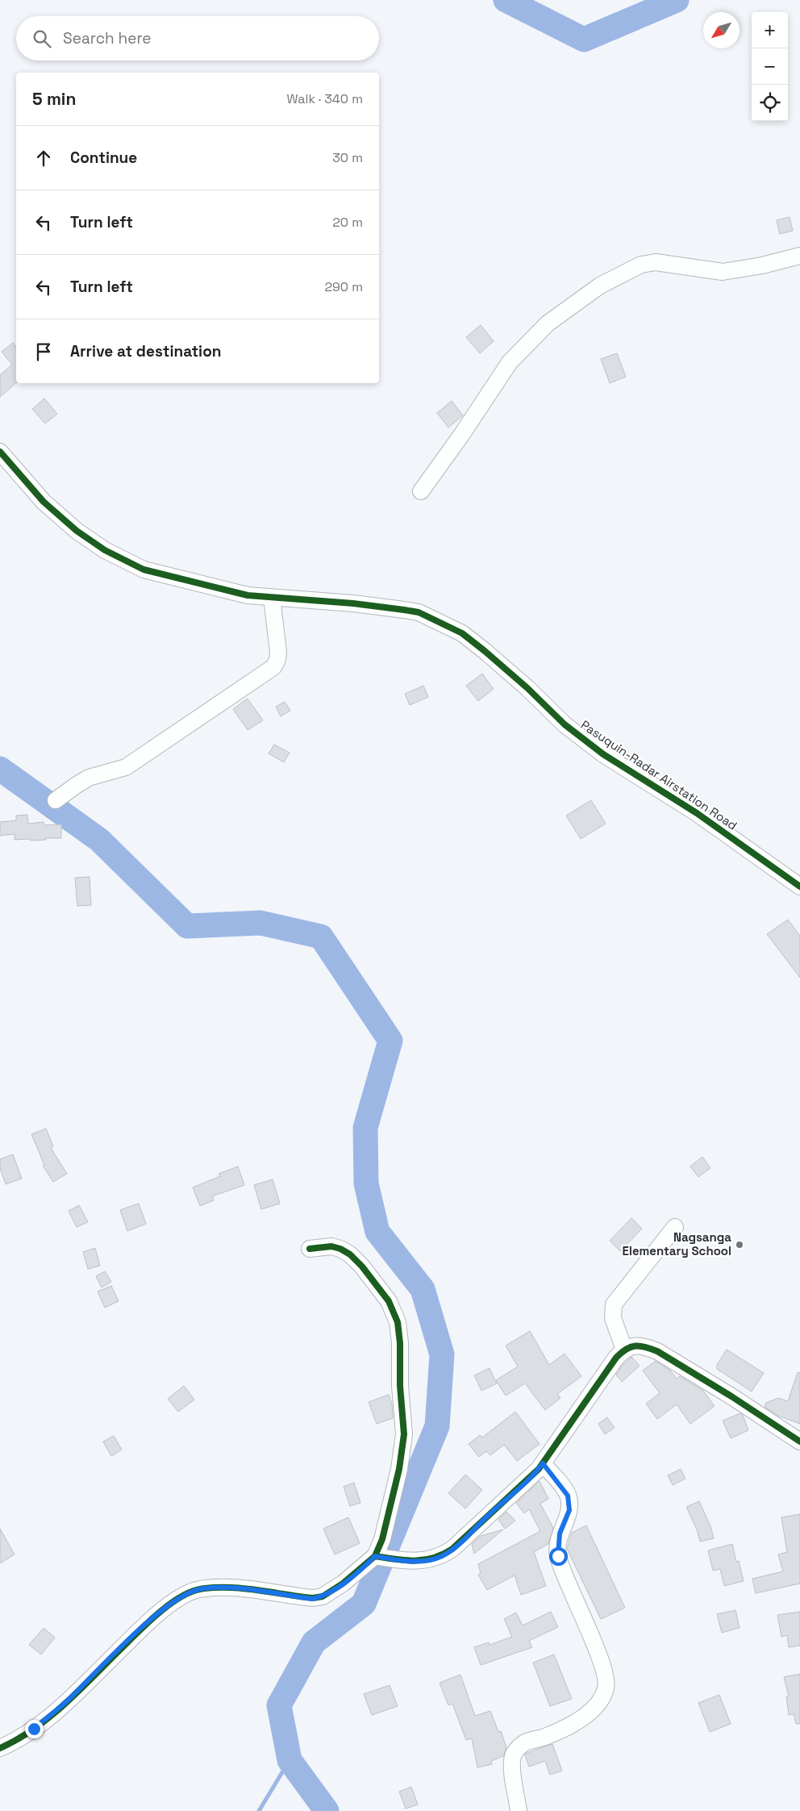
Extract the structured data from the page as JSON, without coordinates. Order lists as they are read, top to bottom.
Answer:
{
  "streets": {
    "street": ["Pasuquin-Radar Airstation Road"]
  },
  "places": ["Nagsanga Elementary School"],
  "north": "bottom left",
  "page": {
    "map_buttons": ["+", "−"],
    "search": "Search here",
    "heading": ["5 min", "Walk · 340 m"],
    "list": [
      ["Continue", "30 m"],
      ["Turn left", "20 m"],
      ["Turn left", "290 m"],
      "Arrive at destination"
    ]
  }
}
